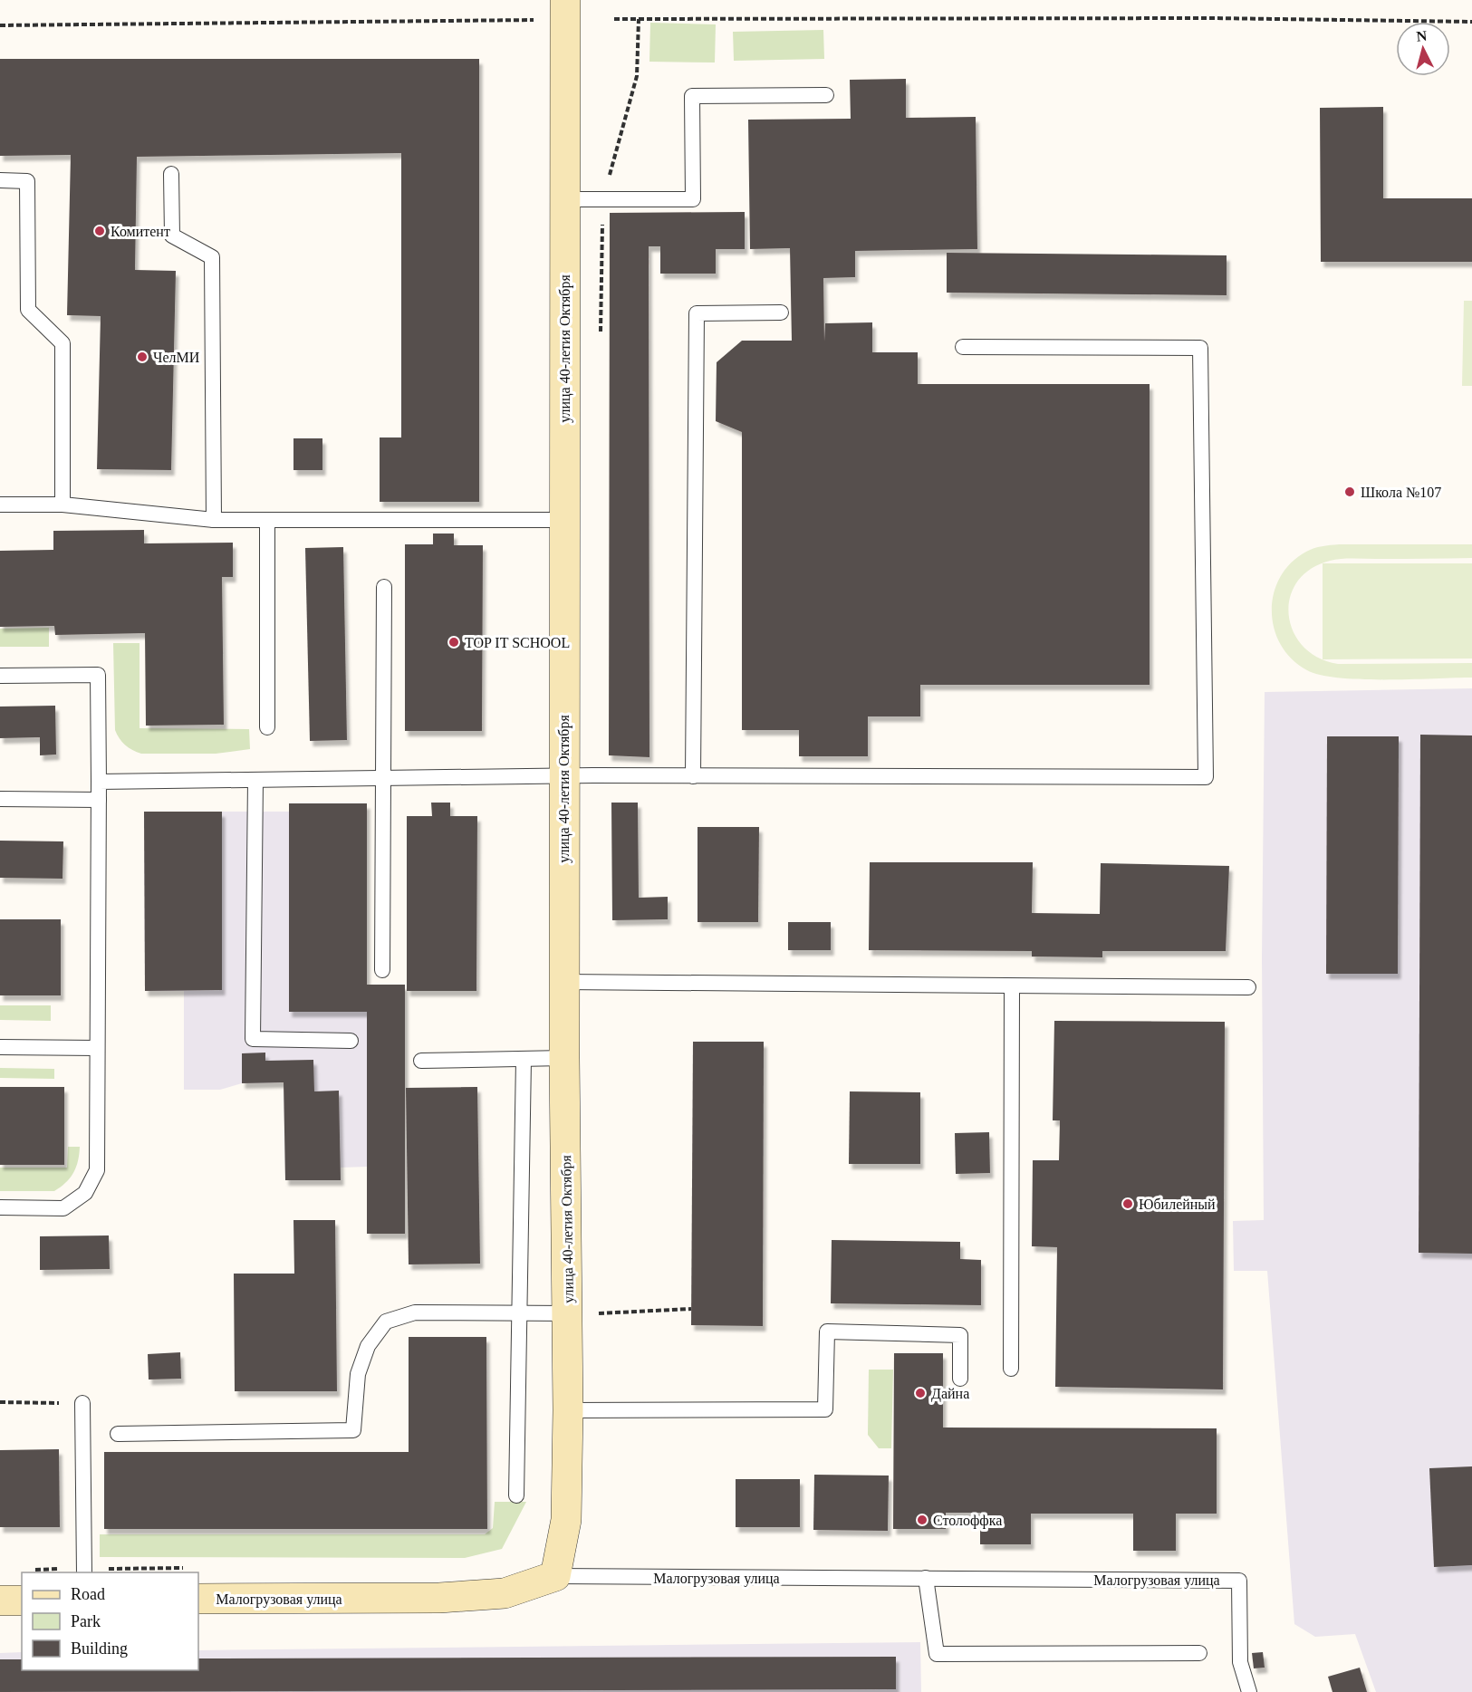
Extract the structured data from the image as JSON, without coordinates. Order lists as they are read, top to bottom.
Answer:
{
  "streets": {
    "street": ["улица 40-летия Октября", "Малогрузовая улица"]
  },
  "crossings": [
    ["улица 40-летия Октября", "Малогрузовая улица"]
  ],
  "places": [
    "Комитент",
    "ЧелМИ",
    "Школа №107",
    "TOP IT SCHOOL",
    "Юбилейный",
    "Дайна",
    "Столоффка"
  ],
  "legend": ["Road", "Park", "Building"],
  "north": "top"
}
